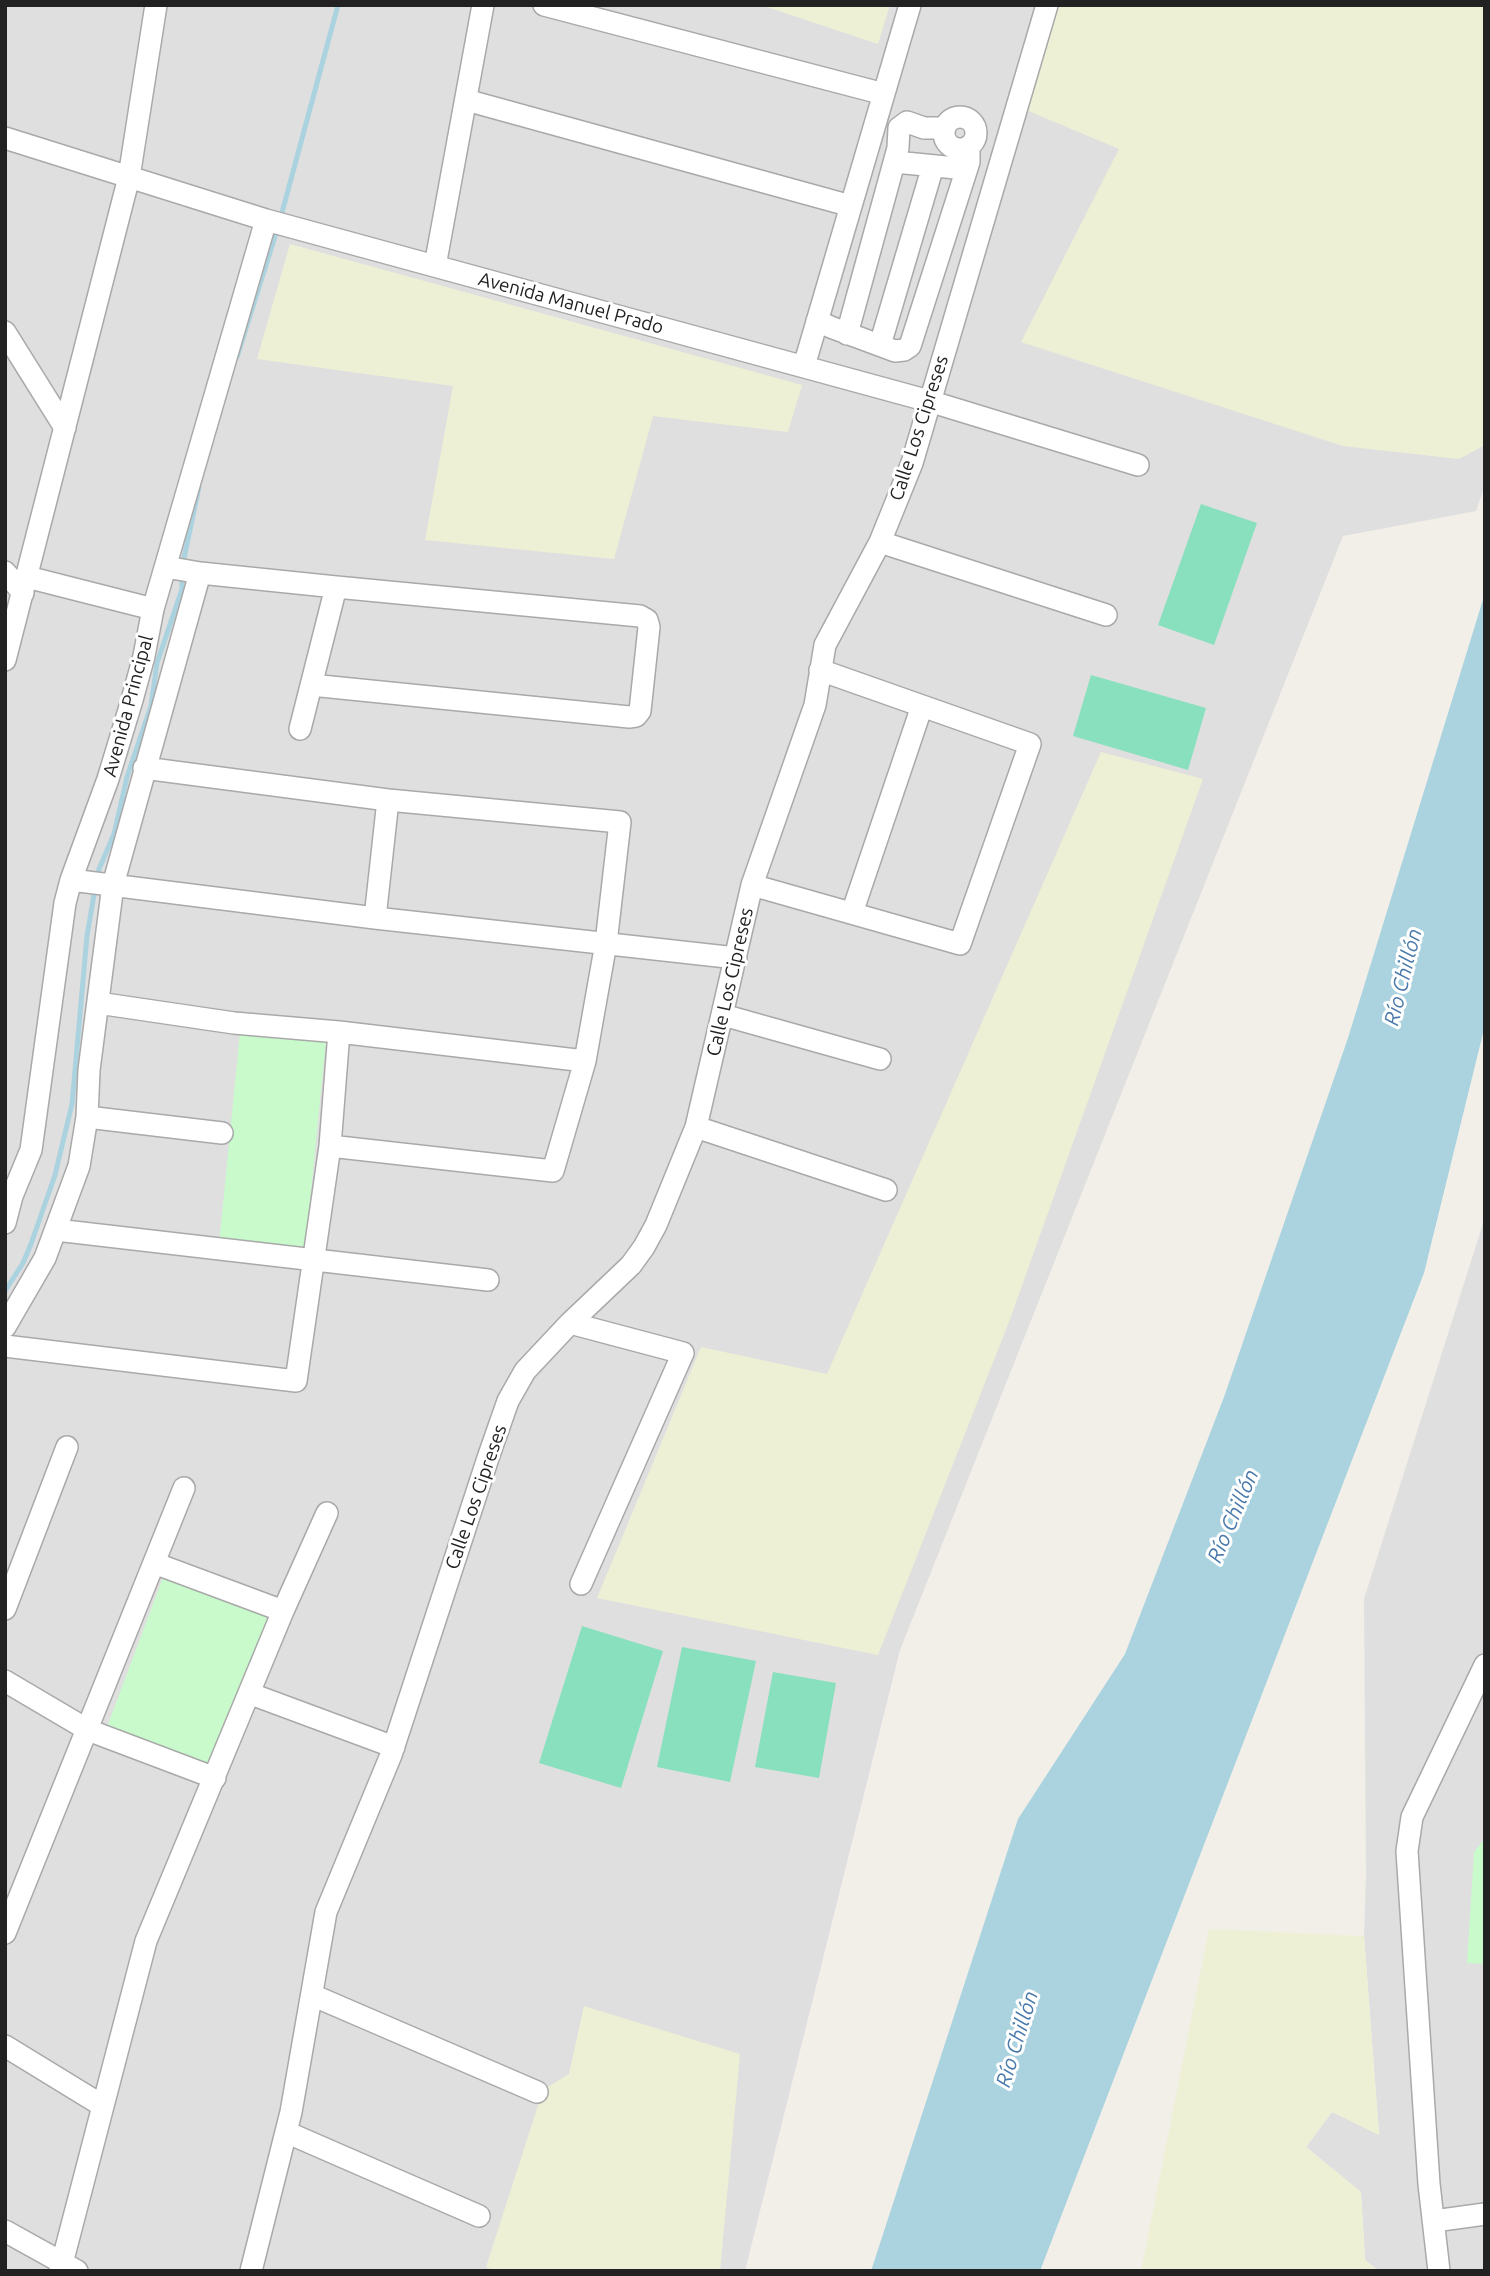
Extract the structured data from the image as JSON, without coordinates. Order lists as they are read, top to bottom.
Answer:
{
  "streets": {
    "street": ["Avenida Manuel Prado", "Calle Los Cipreses", "Avenida Principal"]
  },
  "crossings": [
    ["Avenida Manuel Prado", "Calle Los Cipreses"],
    ["Avenida Manuel Prado", "Avenida Principal"]
  ],
  "water": ["Río Chillón"]
}
